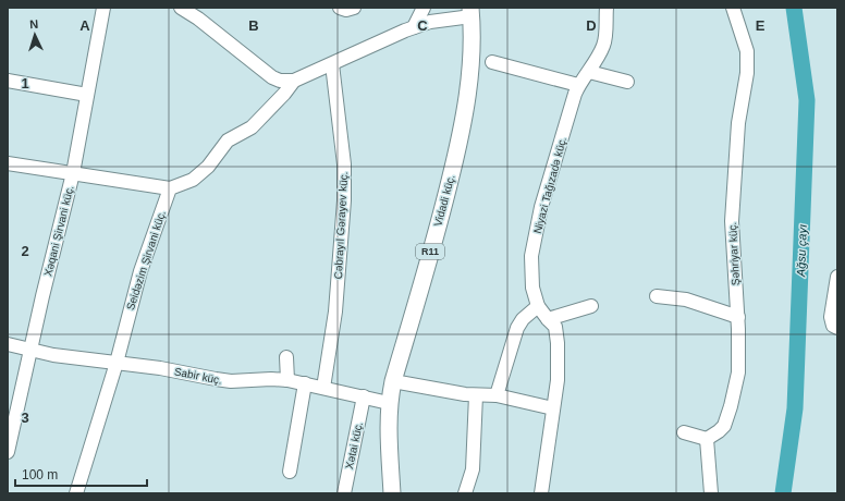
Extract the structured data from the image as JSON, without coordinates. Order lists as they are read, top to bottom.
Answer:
{
  "streets": {
    "main road": ["Vidadi küç.", "R11"],
    "street": [
      "Niyazi Tağızadə küç.",
      "Cəbrayıl Gərayev küç.",
      "Xəqani Şirvani küç.",
      "Şəhriyar küç.",
      "Seidəzim Şirvani küç.",
      "Sabir küç.",
      "Xətai küç."
    ]
  },
  "crossings": [
    ["Vidadi küç.", "Sabir küç."],
    ["Cəbrayıl Gərayev küç.", "Sabir küç."],
    ["Xəqani Şirvani küç.", "Sabir küç."],
    ["Seidəzim Şirvani küç.", "Sabir küç."],
    ["Sabir küç.", "Xətai küç."]
  ],
  "water": ["Ağsu çayı"],
  "scale_bar": "100 m",
  "north": "top",
  "grid": {
    "columns": [
      "A",
      "B",
      "C",
      "D",
      "E"
    ],
    "rows": ["1", "2", "3"]
  }
}
